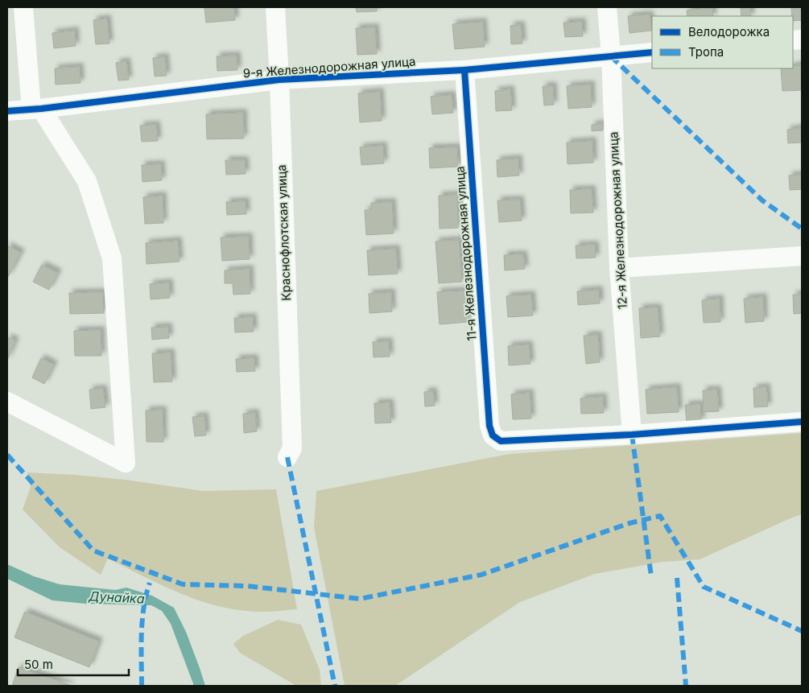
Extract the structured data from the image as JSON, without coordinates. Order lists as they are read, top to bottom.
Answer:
{
  "streets": {
    "street": [
      "9-я Железнодорожная улица",
      "12-я Железнодорожная улица",
      "Краснофлотская улица",
      "11-я Железнодорожная улица"
    ]
  },
  "crossings": [
    ["9-я Железнодорожная улица", "12-я Железнодорожная улица"],
    ["9-я Железнодорожная улица", "Краснофлотская улица"],
    ["9-я Железнодорожная улица", "11-я Железнодорожная улица"],
    ["12-я Железнодорожная улица", "11-я Железнодорожная улица"]
  ],
  "water": ["Дунайка"],
  "legend": ["Велодорожка", "Тропа"],
  "scale_bar": "50 m"
}
